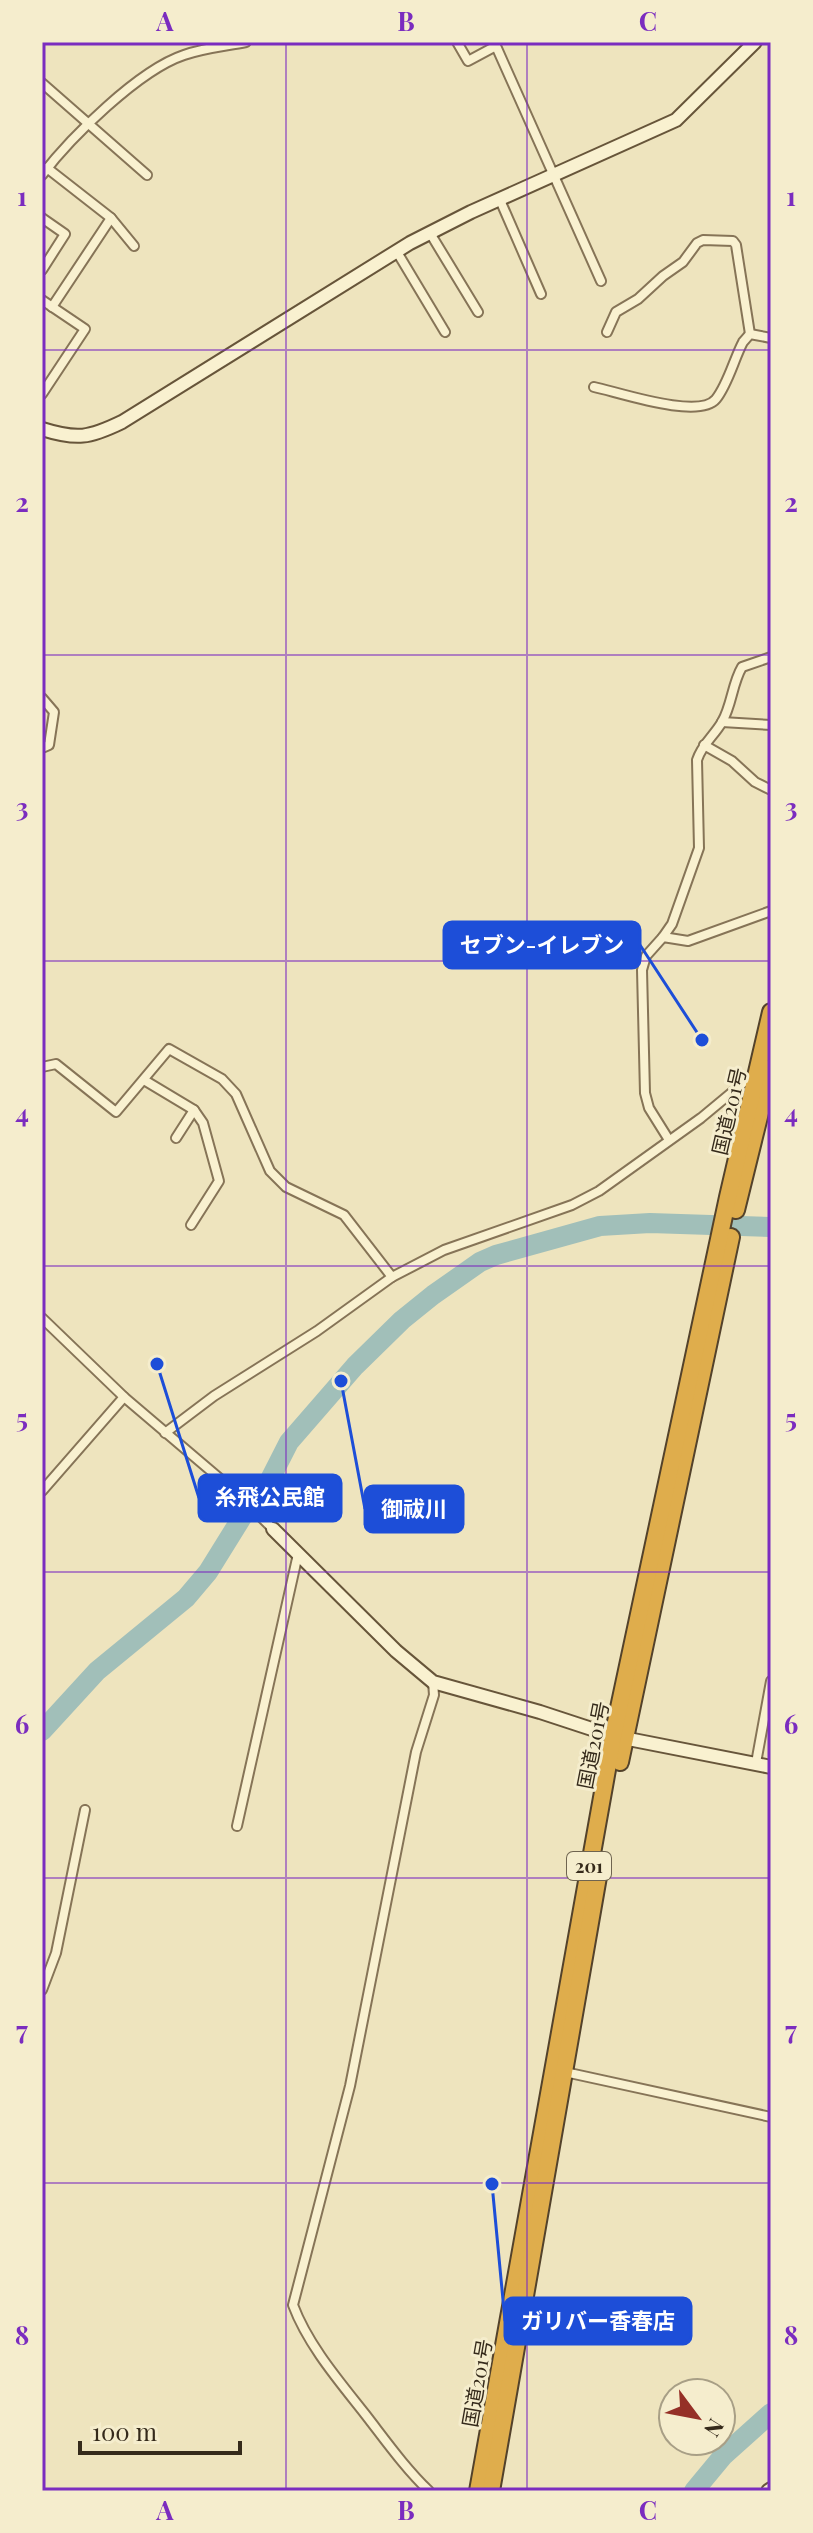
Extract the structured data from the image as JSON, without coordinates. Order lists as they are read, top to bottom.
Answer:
{
  "streets": {
    "highway": ["国道201号", "201"]
  },
  "places": [
    "セブン-イレブン",
    "糸飛公民館",
    "御祓川",
    "ガリバー香春店"
  ],
  "scale_bar": "100 m",
  "north": "bottom right",
  "grid": {
    "columns": ["A", "B", "C"],
    "rows": [
      "1",
      "2",
      "3",
      "4",
      "5",
      "6",
      "7",
      "8"
    ]
  }
}
